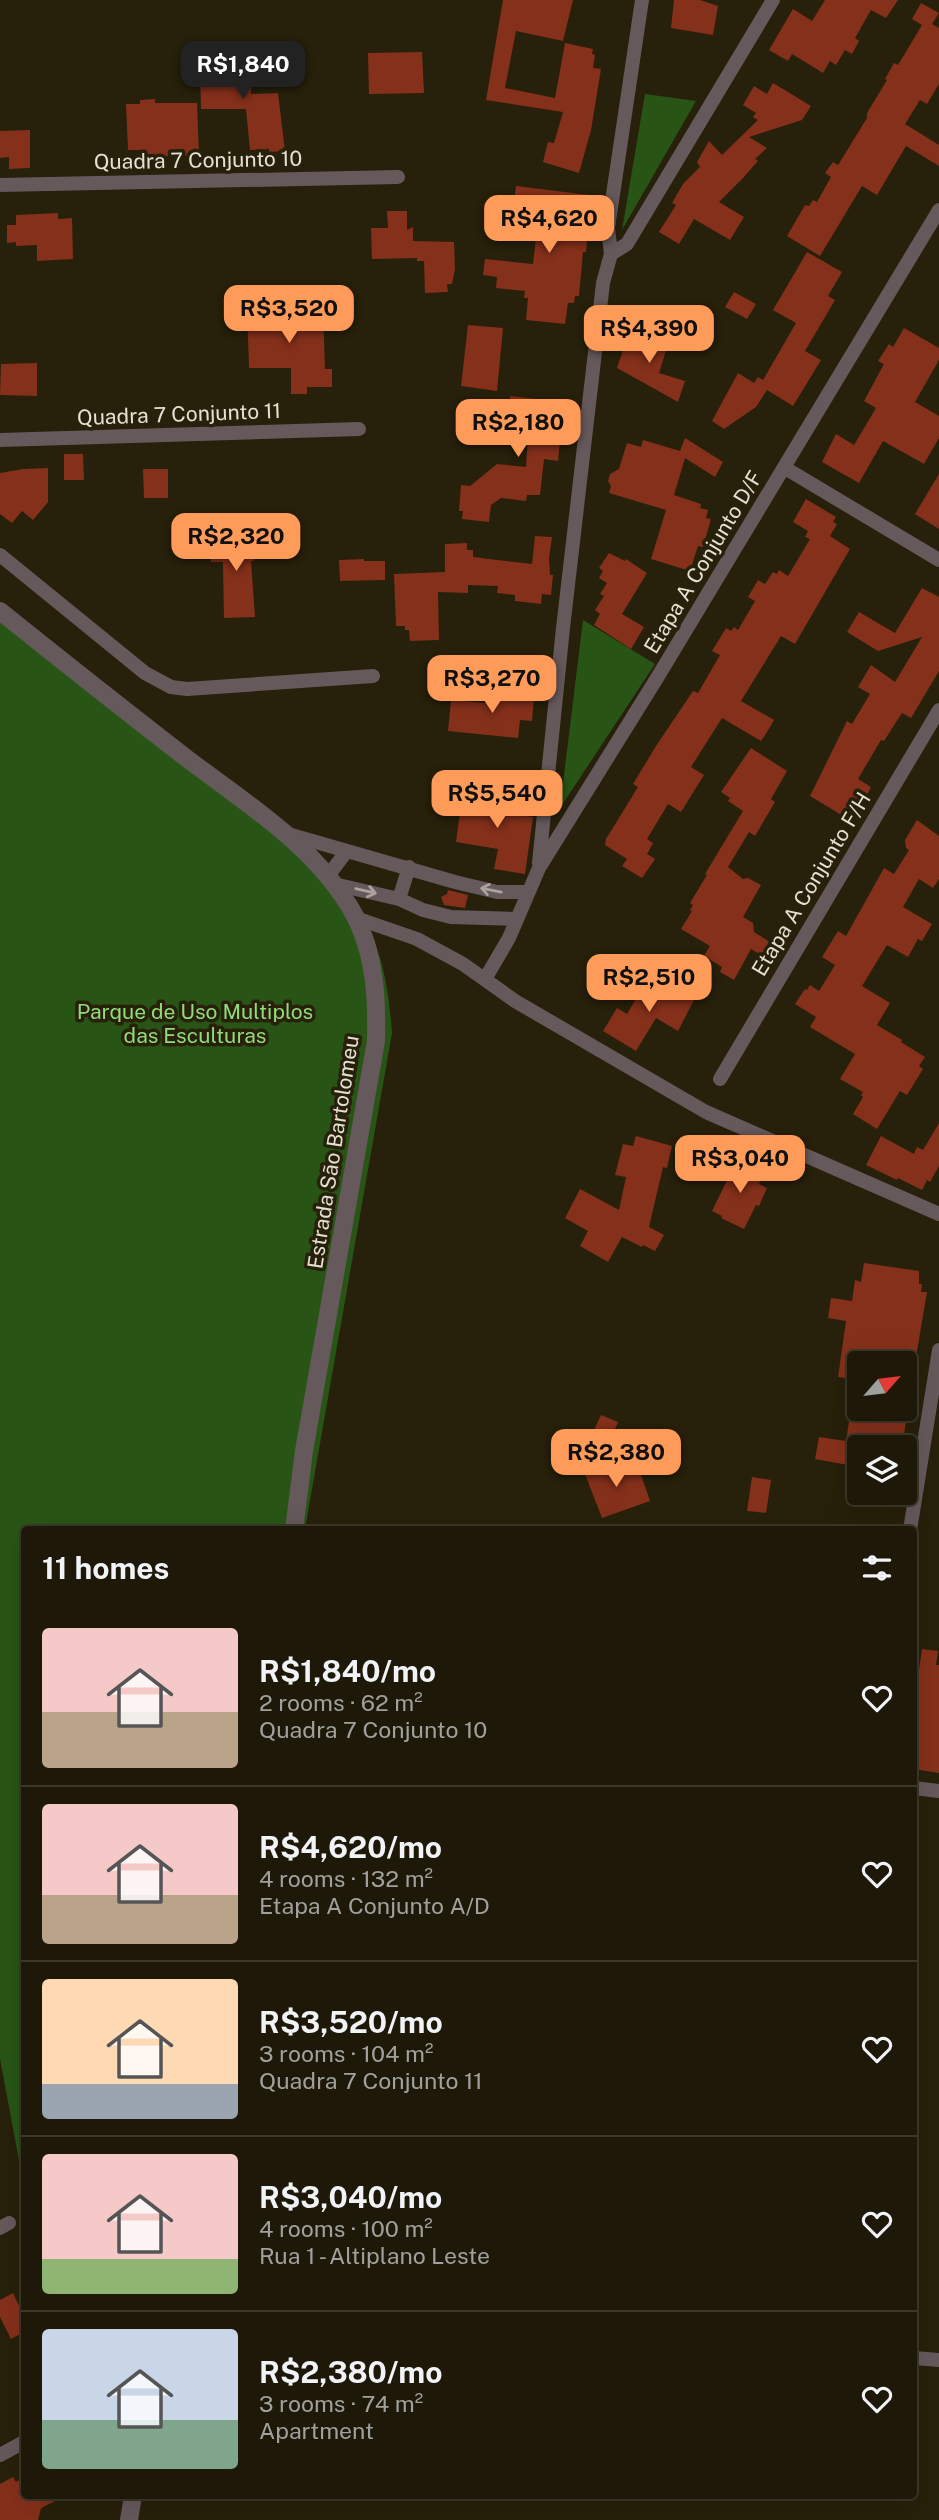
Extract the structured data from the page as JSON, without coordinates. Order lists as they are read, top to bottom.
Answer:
{
  "streets": {
    "street": [
      "Quadra 7 Conjunto 10",
      "Quadra 7 Conjunto 11",
      "Etapa A Conjunto D/F",
      "Etapa A Conjunto F/H",
      "Estrada São Bartolomeu"
    ]
  },
  "parks": ["Parque de Uso Multiplos das Esculturas"],
  "north": "top right",
  "page": {
    "price": [
      "R$1,840",
      "R$4,620",
      "R$3,520",
      "R$4,390",
      "R$2,180",
      "R$2,320",
      "R$3,270",
      "R$5,540",
      "R$2,510",
      "R$3,040",
      "R$2,380"
    ],
    "heading": "11 homes",
    "list": [
      {
        "name": "R$1,840/mo",
        "note": "2 rooms · 62 m² · Quadra 7 Conjunto 10"
      },
      {
        "name": "R$4,620/mo",
        "note": "4 rooms · 132 m² · Etapa A Conjunto A/D"
      },
      {
        "name": "R$3,520/mo",
        "note": "3 rooms · 104 m² · Quadra 7 Conjunto 11"
      },
      {
        "name": "R$3,040/mo",
        "note": "4 rooms · 100 m² · Rua 1 - Altiplano Leste"
      },
      {
        "name": "R$2,380/mo",
        "note": "3 rooms · 74 m² · Apartment"
      }
    ]
  }
}
